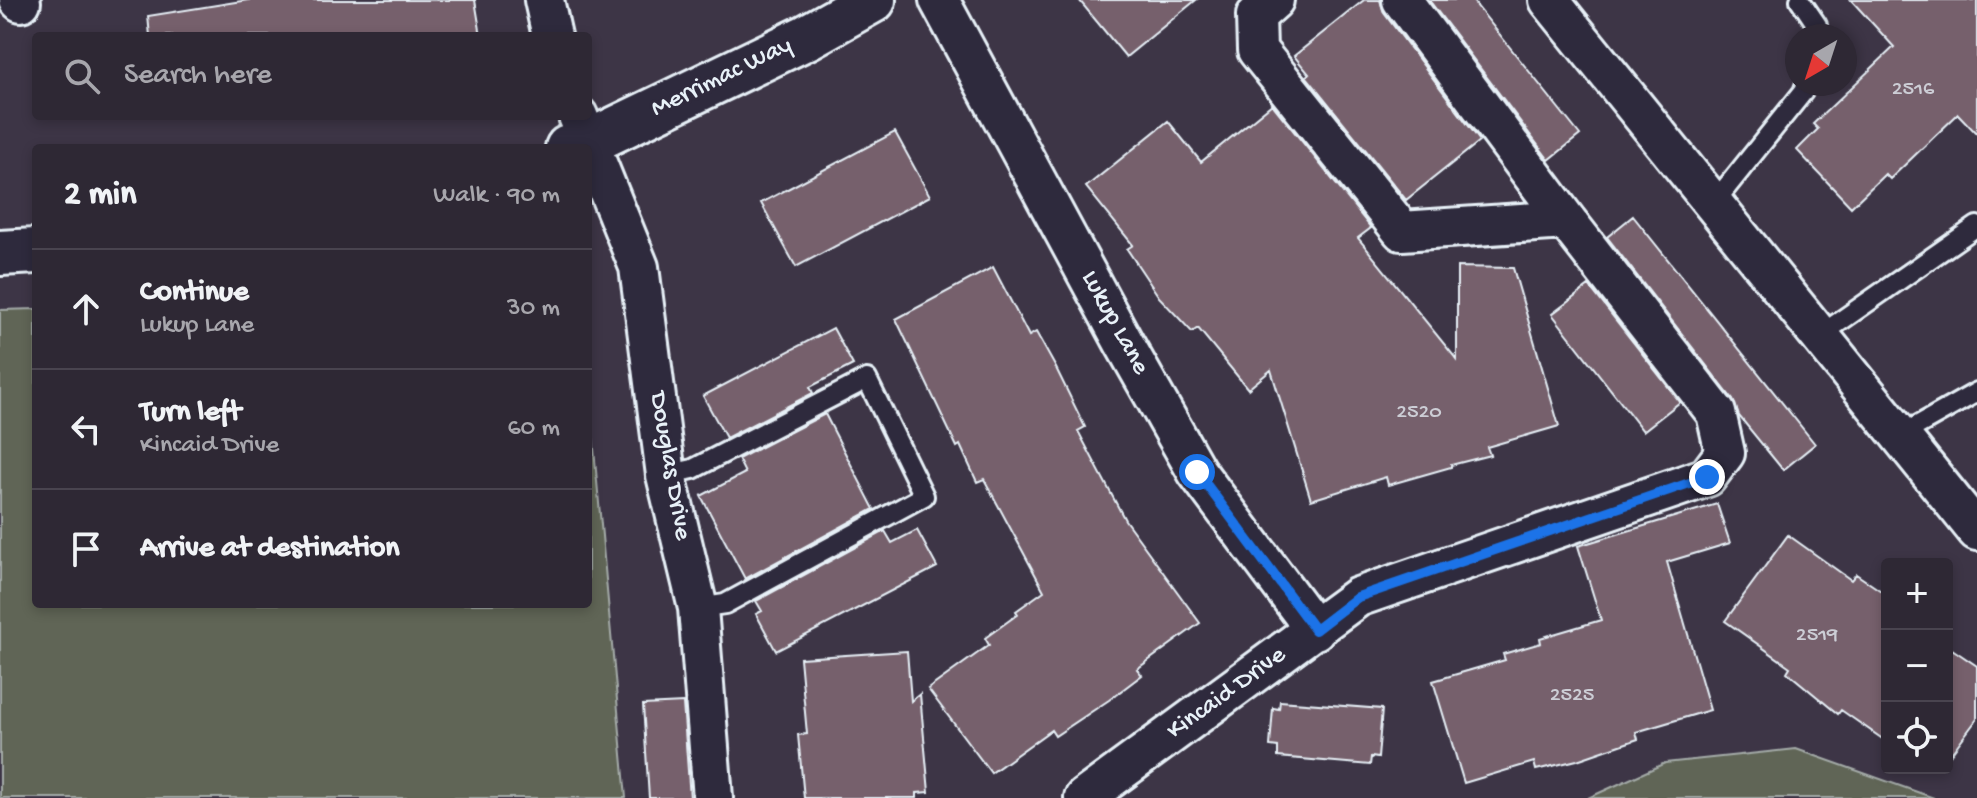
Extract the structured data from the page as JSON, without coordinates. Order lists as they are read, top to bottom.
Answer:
{
  "streets": {
    "street": [
      "Merrimac Way",
      "Lukup Lane",
      "Douglas Drive",
      "Kincaid Drive"
    ]
  },
  "crossings": [
    ["Lukup Lane", "Kincaid Drive"]
  ],
  "house_numbers": [
    "2516",
    "2520",
    "2519",
    "2525"
  ],
  "north": "bottom left",
  "page": {
    "search": "Search here",
    "heading": ["2 min", "Walk · 90 m"],
    "list": [
      ["Continue", "Lukup Lane", "30 m"],
      ["Turn left", "Kincaid Drive", "60 m"],
      "Arrive at destination"
    ],
    "map_buttons": ["+", "−"]
  }
}
